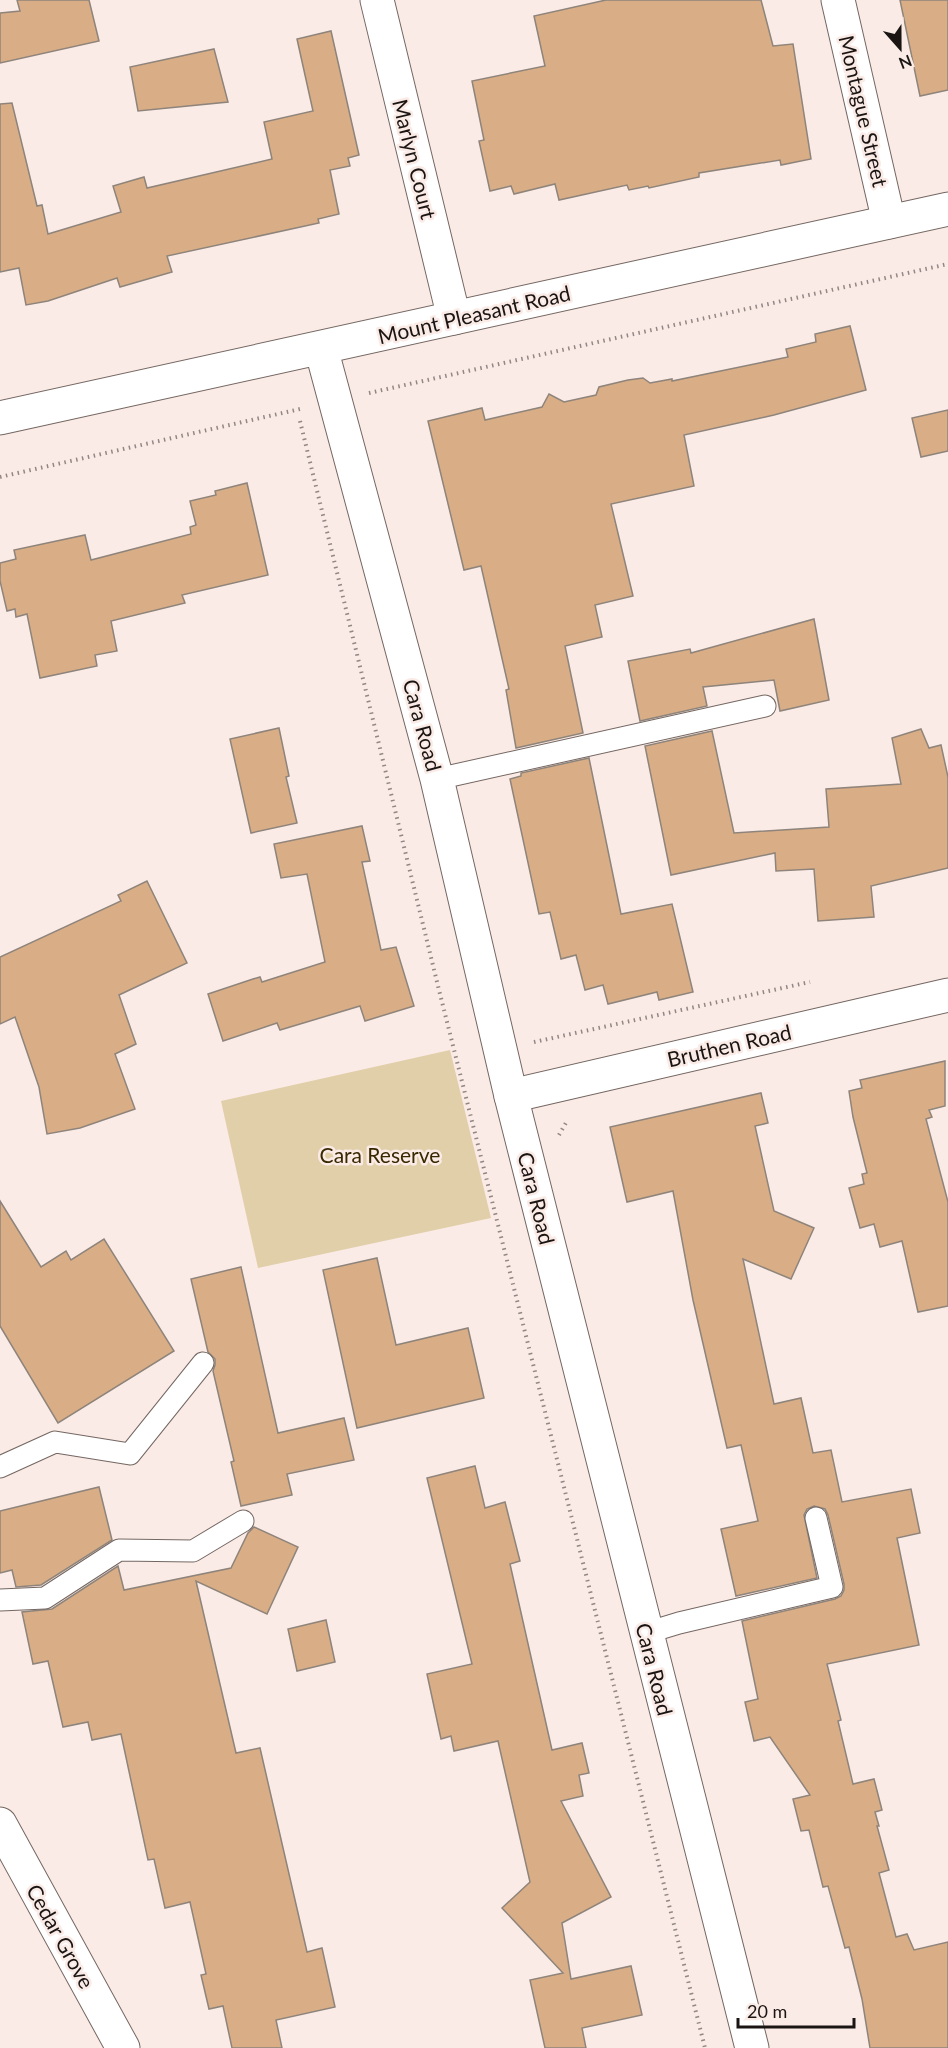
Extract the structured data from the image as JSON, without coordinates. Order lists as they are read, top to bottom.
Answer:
{
  "streets": {
    "street": [
      "Montague Street",
      "Marlyn Court",
      "Mount Pleasant Road",
      "Cara Road",
      "Bruthen Road",
      "Cedar Grove"
    ]
  },
  "crossings": [
    ["Montague Street", "Mount Pleasant Road"],
    ["Marlyn Court", "Mount Pleasant Road"],
    ["Mount Pleasant Road", "Cara Road"],
    ["Cara Road", "Bruthen Road"]
  ],
  "parks": ["Cara Reserve"],
  "scale_bar": "20 m",
  "north": "bottom"
}
